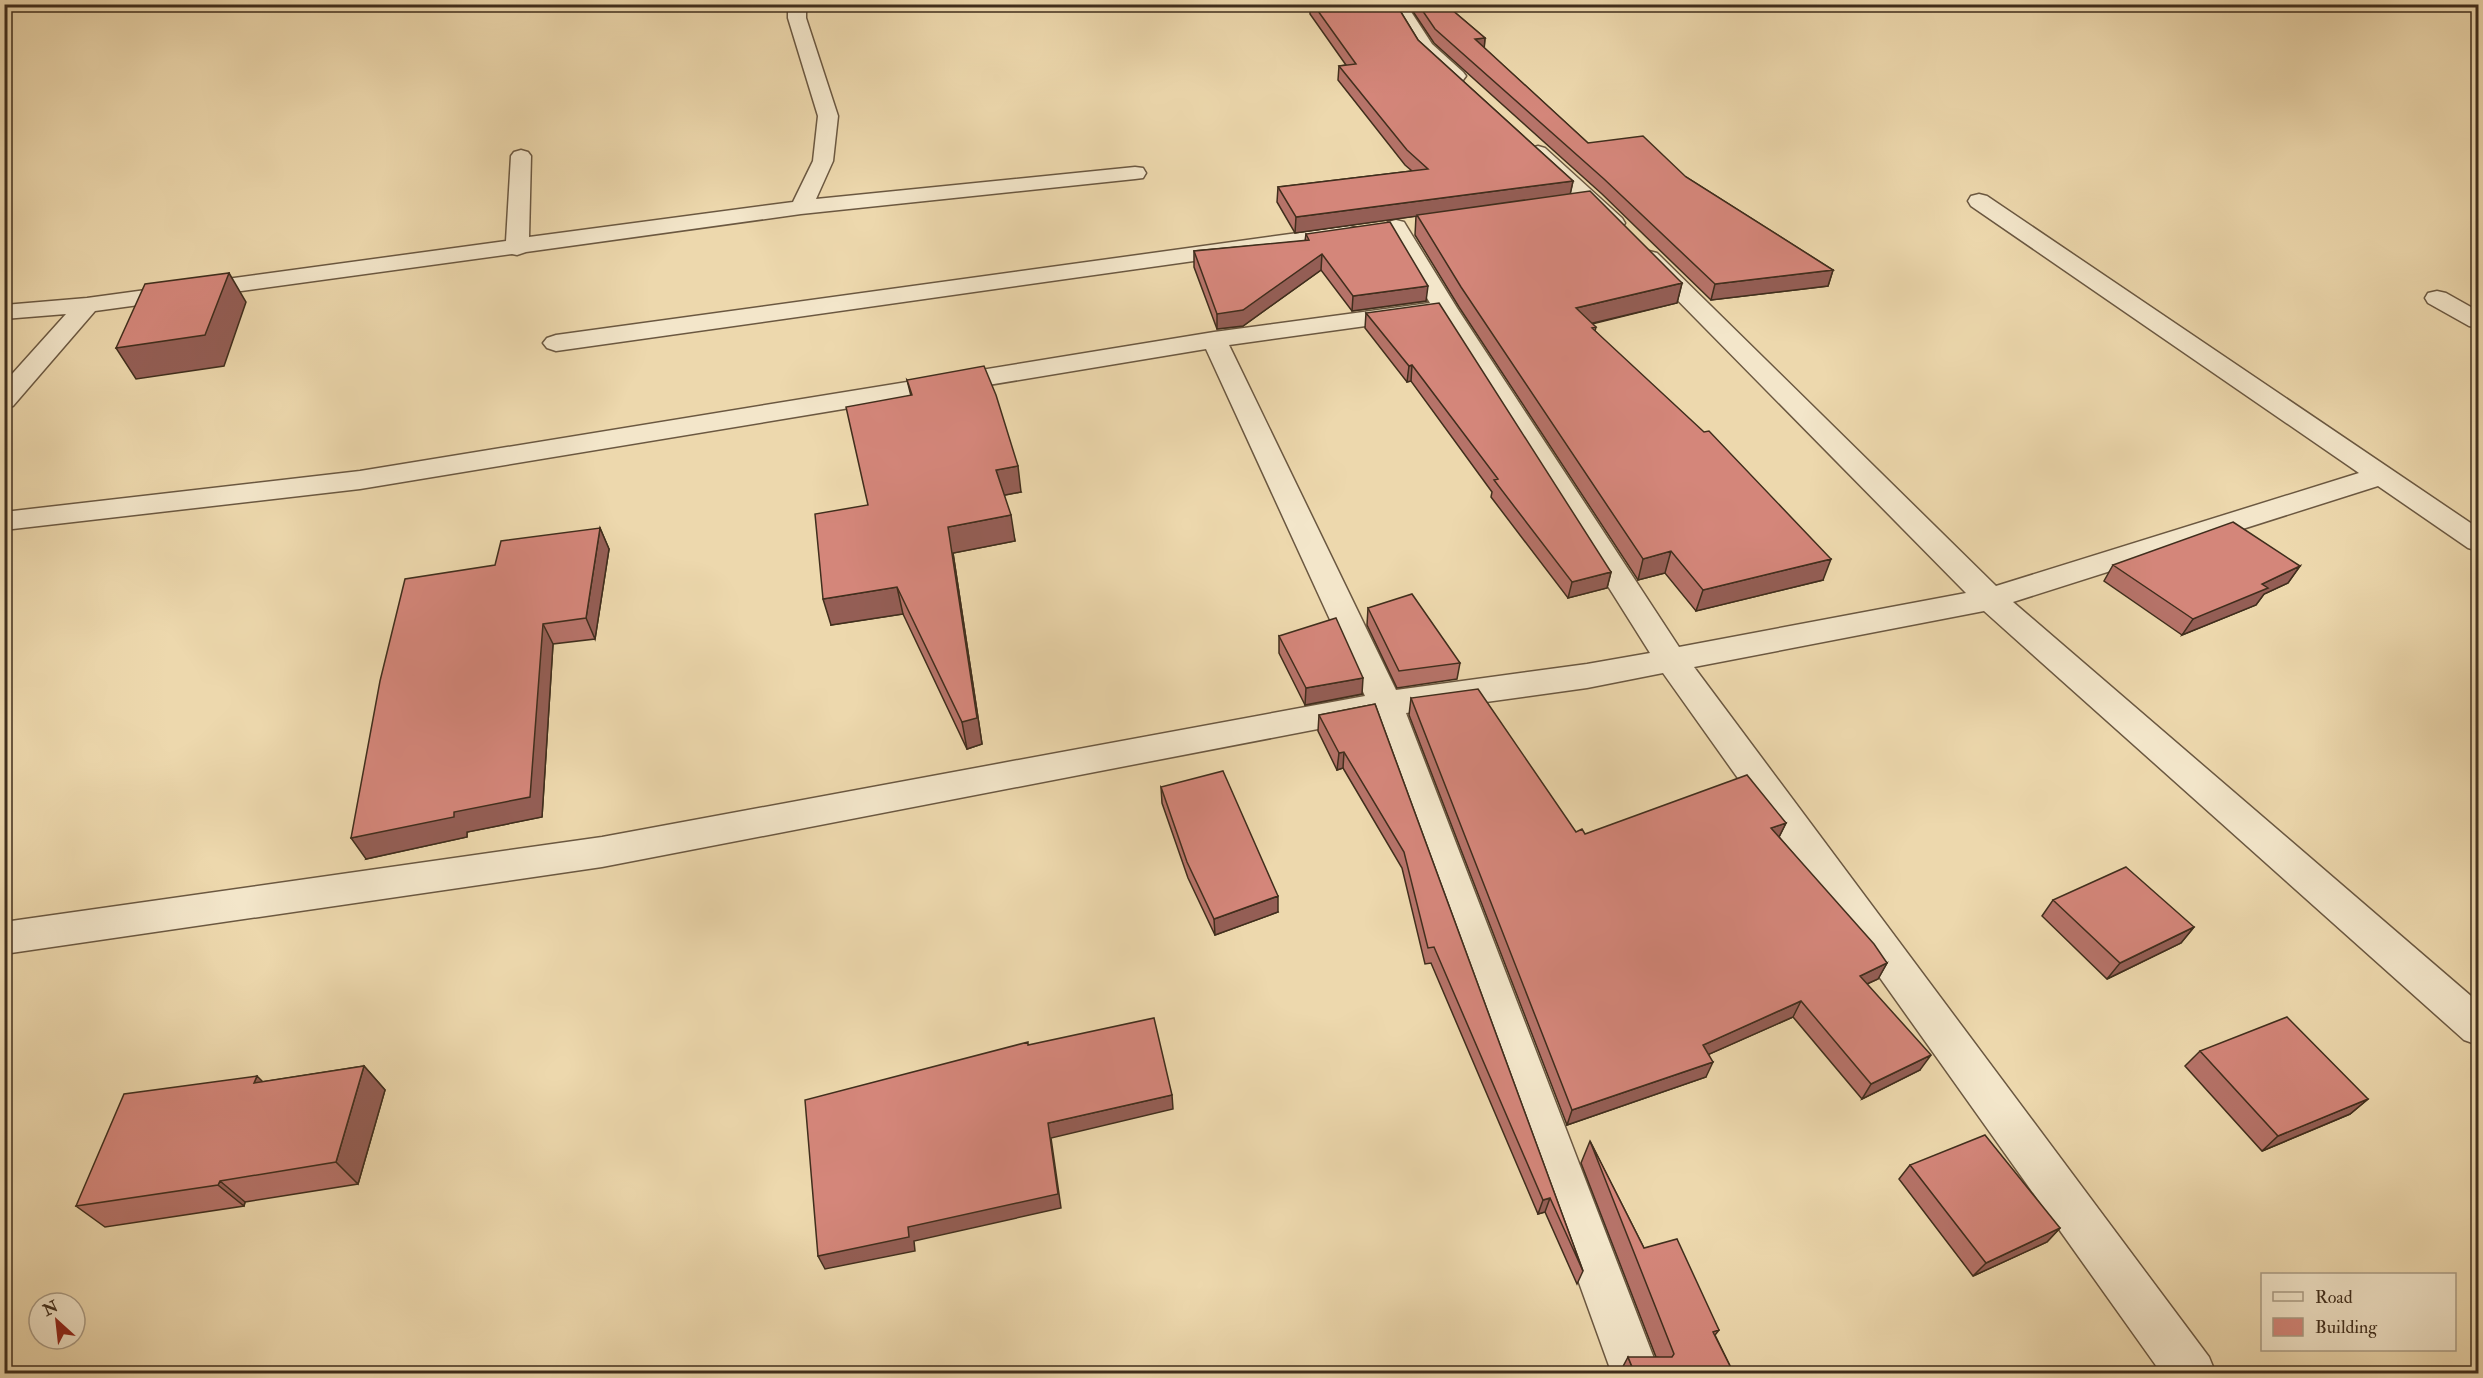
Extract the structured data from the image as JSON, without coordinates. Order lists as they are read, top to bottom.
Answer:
{
  "legend": ["Road", "Building"],
  "north": "top left"
}
